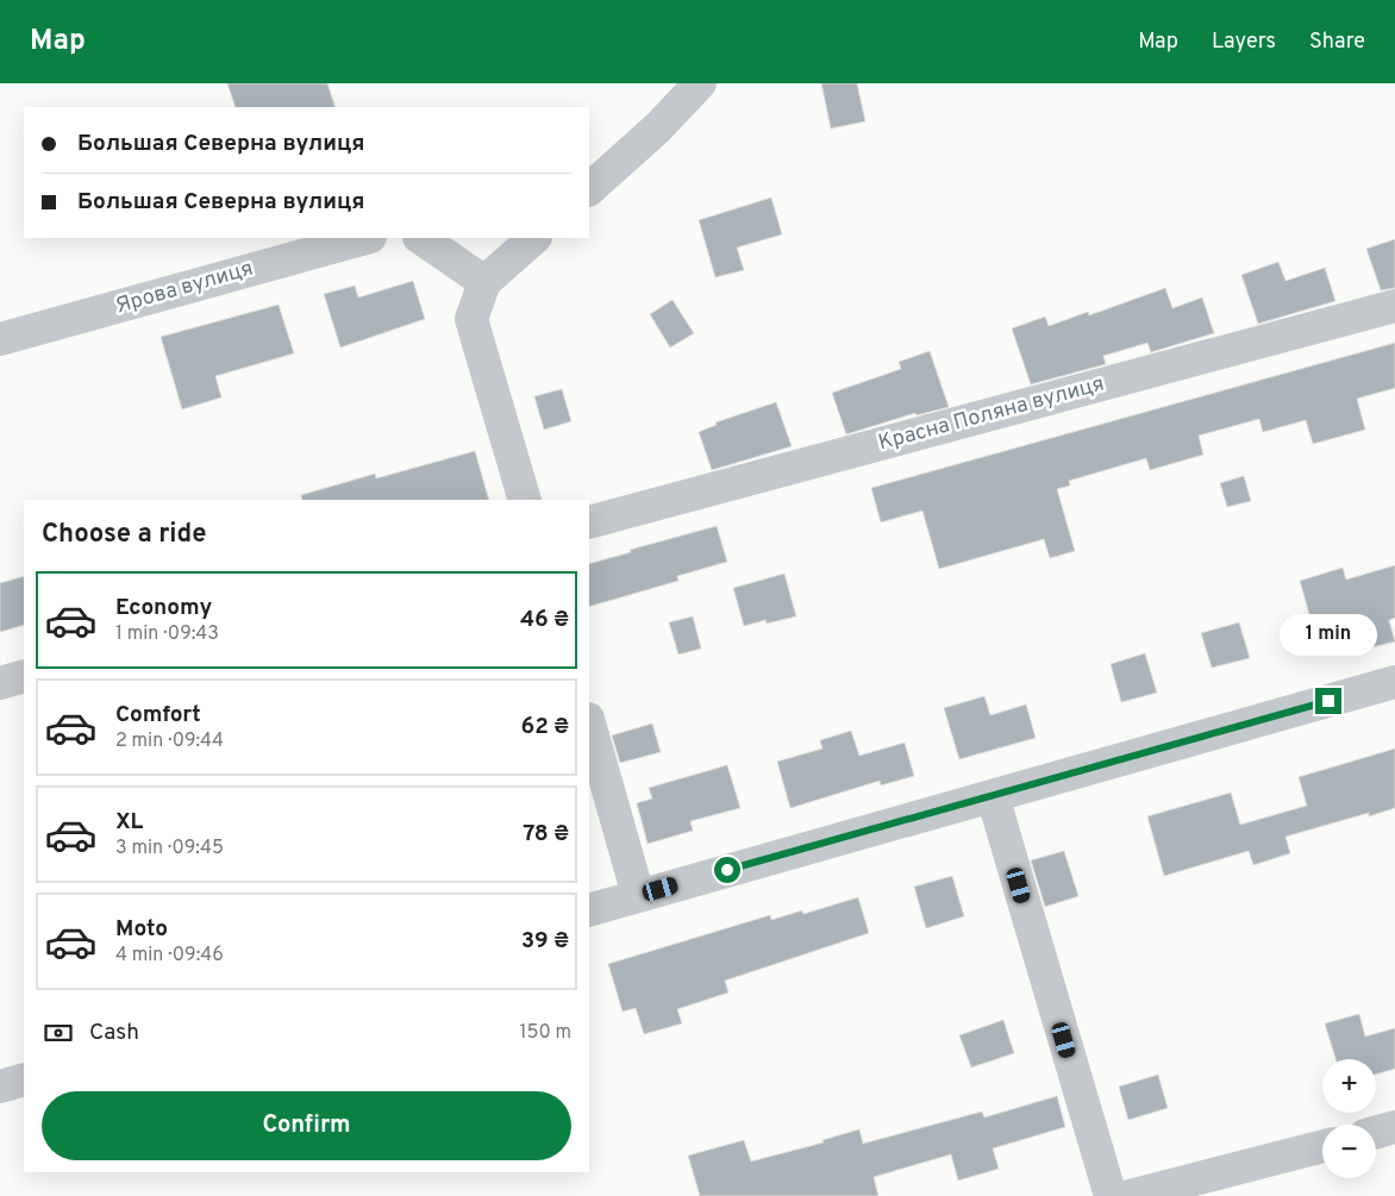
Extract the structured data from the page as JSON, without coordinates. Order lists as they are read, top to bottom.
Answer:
{
  "streets": {
    "street": ["Ярова вулиця", "Красна Поляна вулиця"]
  },
  "page": {
    "header": "Map",
    "nav": ["Map", "Layers", "Share"],
    "banner": ["Большая Северна вулиця", "Большая Северна вулиця"],
    "heading": "Choose a ride",
    "list": [
      {
        "name": "Economy",
        "note": "1 min · 09:43",
        "value": "46 ₴"
      },
      {
        "name": "Comfort",
        "note": "2 min · 09:44",
        "value": "62 ₴"
      },
      {
        "name": "XL",
        "note": "3 min · 09:45",
        "value": "78 ₴"
      },
      {
        "name": "Moto",
        "note": "4 min · 09:46",
        "value": "39 ₴"
      }
    ],
    "bubble": "1 min",
    "pay": ["Cash", "150 m"],
    "map_buttons": ["+", "−"],
    "buttons": "Confirm"
  }
}
